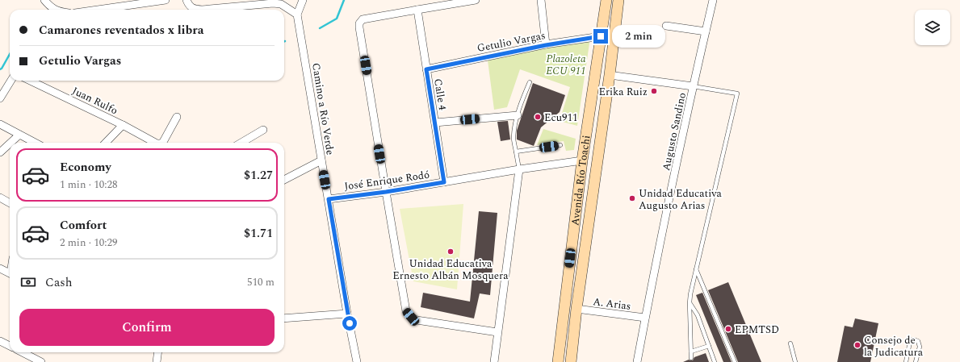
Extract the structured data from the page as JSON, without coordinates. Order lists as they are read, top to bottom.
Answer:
{
  "streets": {
    "main road": ["Avenida Río Toachi"],
    "street": [
      "Getulio Vargas",
      "Calle 4",
      "Juan Rulfo",
      "Camino a Río Verde",
      "Augusto Sandino",
      "José Enrique Rodó",
      "A. Arias"
    ]
  },
  "crossings": [
    ["Getulio Vargas", "Calle 4"],
    ["Getulio Vargas", "Avenida Río Toachi"],
    ["Calle 4", "José Enrique Rodó"],
    ["Camino a Río Verde", "José Enrique Rodó"],
    ["Augusto Sandino", "A. Arias"],
    ["José Enrique Rodó", "Avenida Río Toachi"],
    ["Avenida Río Toachi", "A. Arias"]
  ],
  "parks": ["Plazoleta ECU 911"],
  "places": [
    "Erika Ruiz",
    "Ecu911",
    "Unidad Educativa Augusto Arias",
    "Unidad Educativa Ernesto Albán Mosquera",
    "EPMTSD",
    "Consejo de la Judicatura"
  ],
  "page": {
    "banner": ["Camarones reventados x libra", "Getulio Vargas"],
    "bubble": "2 min",
    "list": [
      {
        "name": "Economy",
        "note": "1 min · 10:28",
        "value": "$1.27"
      },
      {
        "name": "Comfort",
        "note": "2 min · 10:29",
        "value": "$1.71"
      }
    ],
    "pay": ["Cash", "510 m"],
    "buttons": "Confirm"
  }
}
